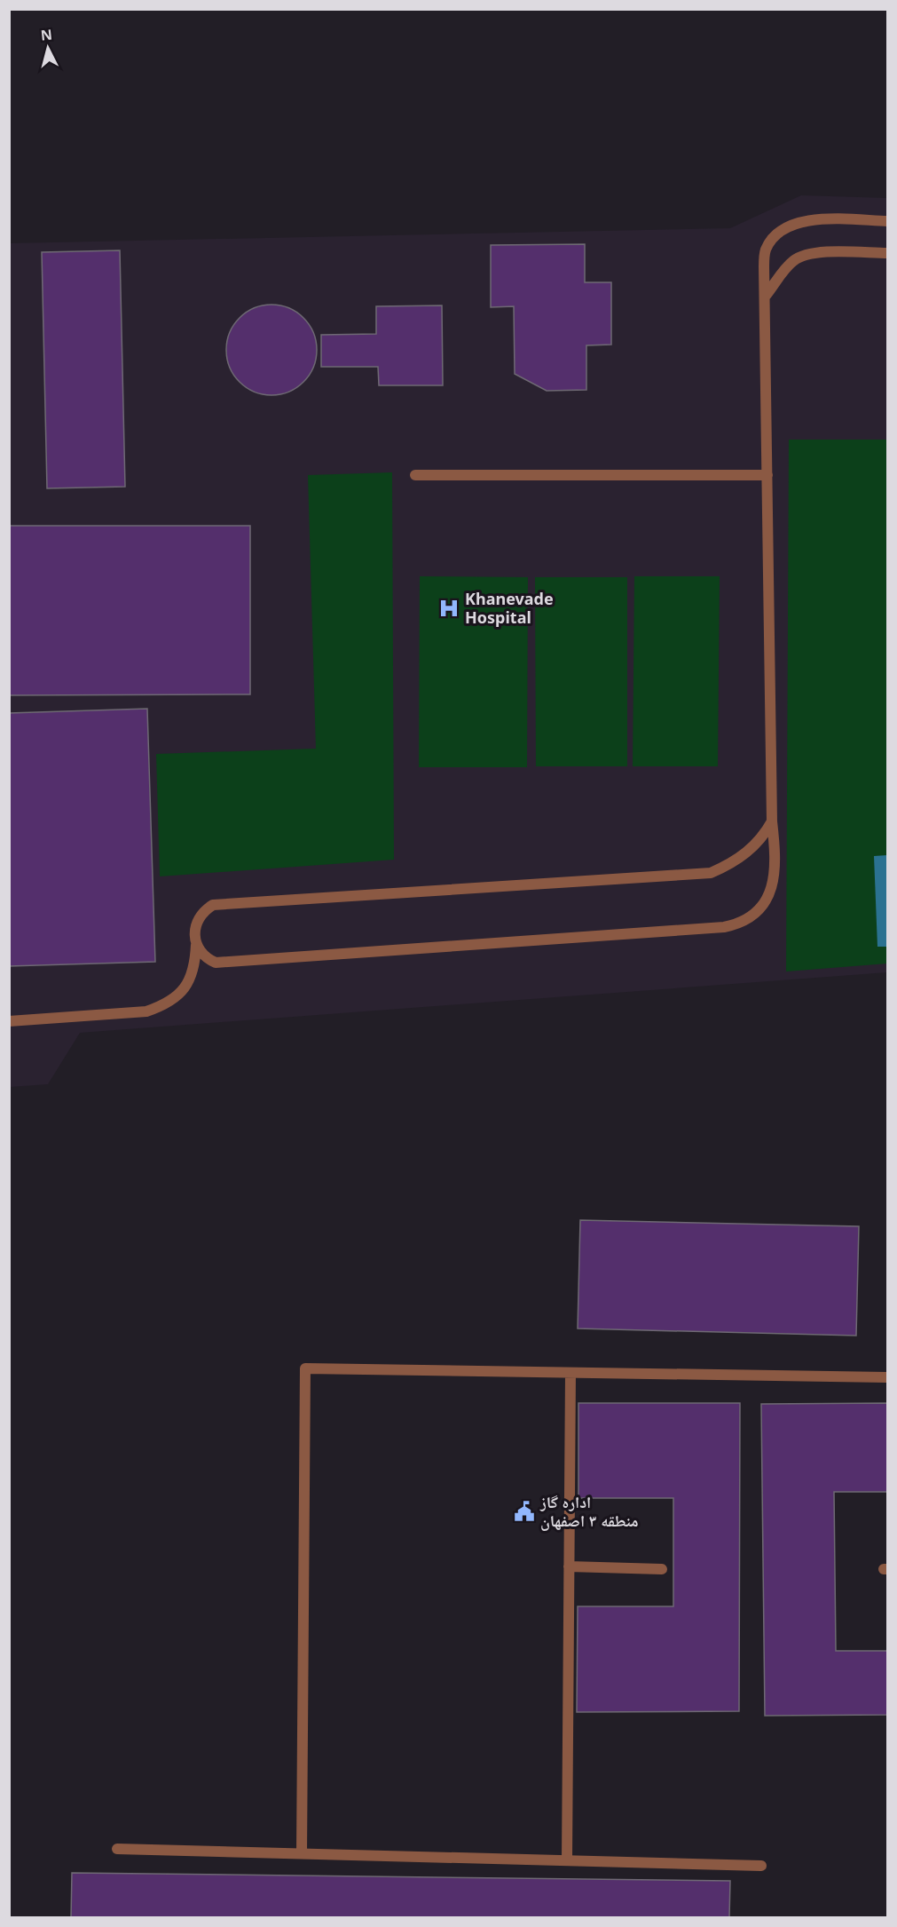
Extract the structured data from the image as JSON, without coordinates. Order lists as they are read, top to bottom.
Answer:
{
  "places": {
    "hospital": ["Khanevade Hospital"],
    "public building": ["اداره گاز منطقه ۳ اصفهان"]
  },
  "north": "top"
}
